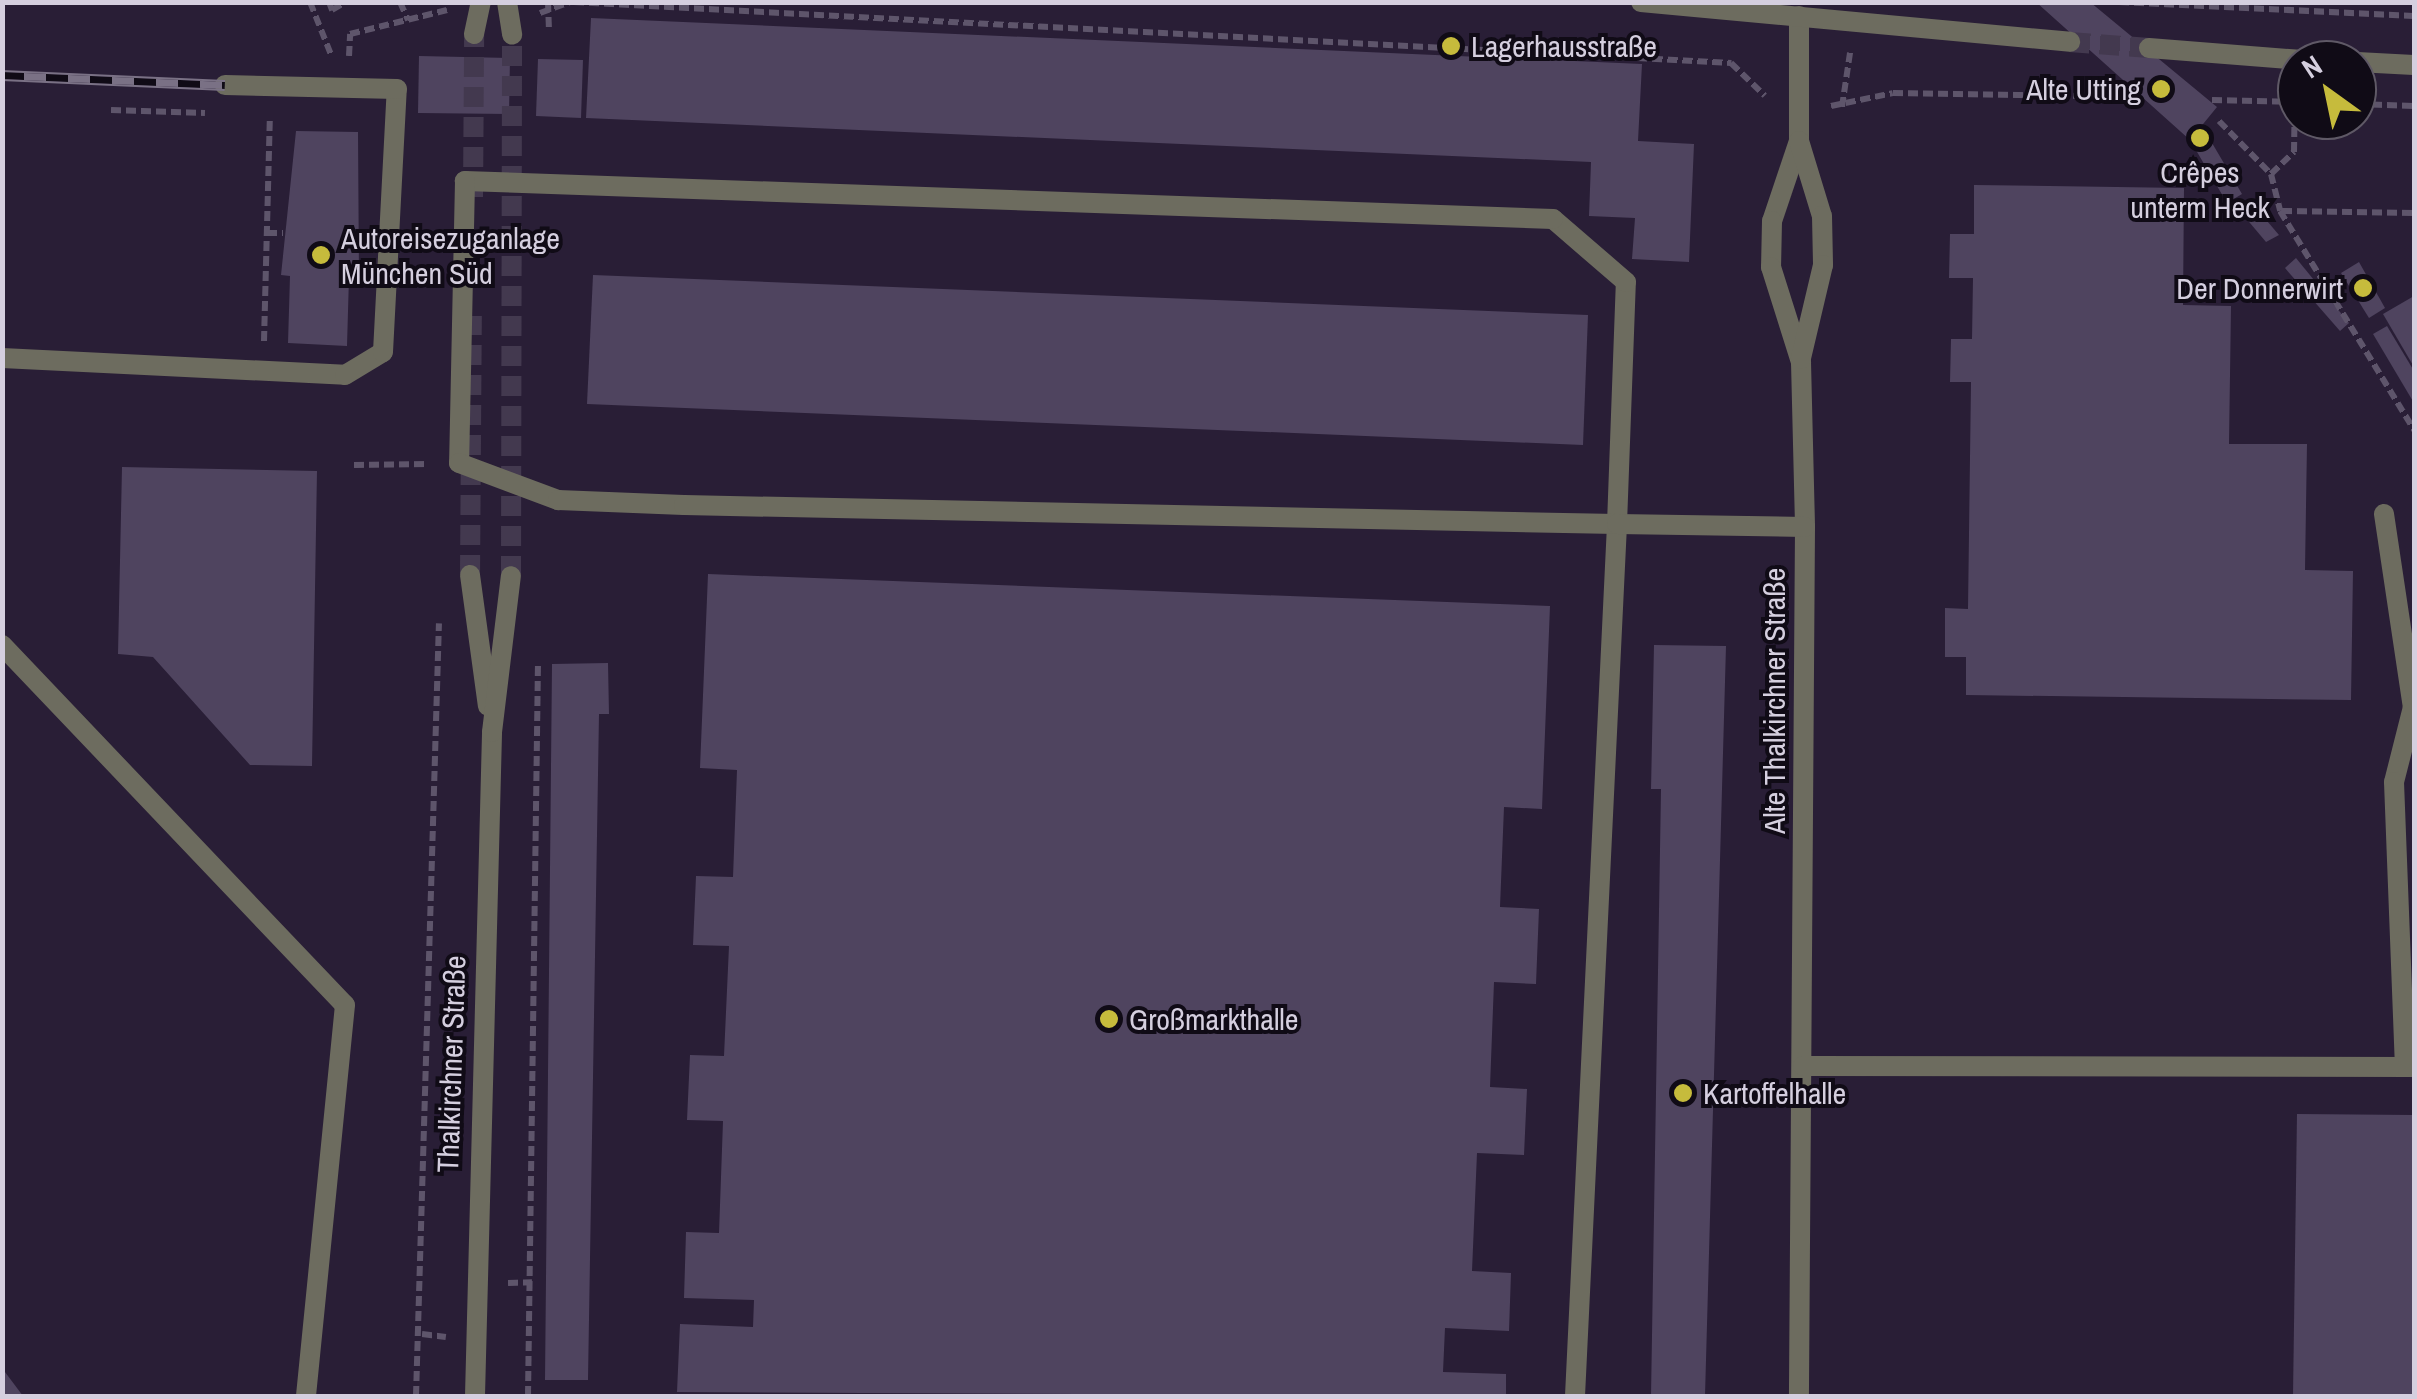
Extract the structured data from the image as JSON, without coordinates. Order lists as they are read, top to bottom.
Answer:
{
  "streets": {
    "street": ["Alte Thalkirchner Straße", "Thalkirchner Straße"]
  },
  "places": [
    "Lagerhausstraße",
    "Alte Utting",
    "Crêpes unterm Heck",
    "Autoreisezuganlage München Süd",
    "Der Donnerwirt",
    "Großmarkthalle",
    "Kartoffelhalle"
  ],
  "north": "top left"
}
